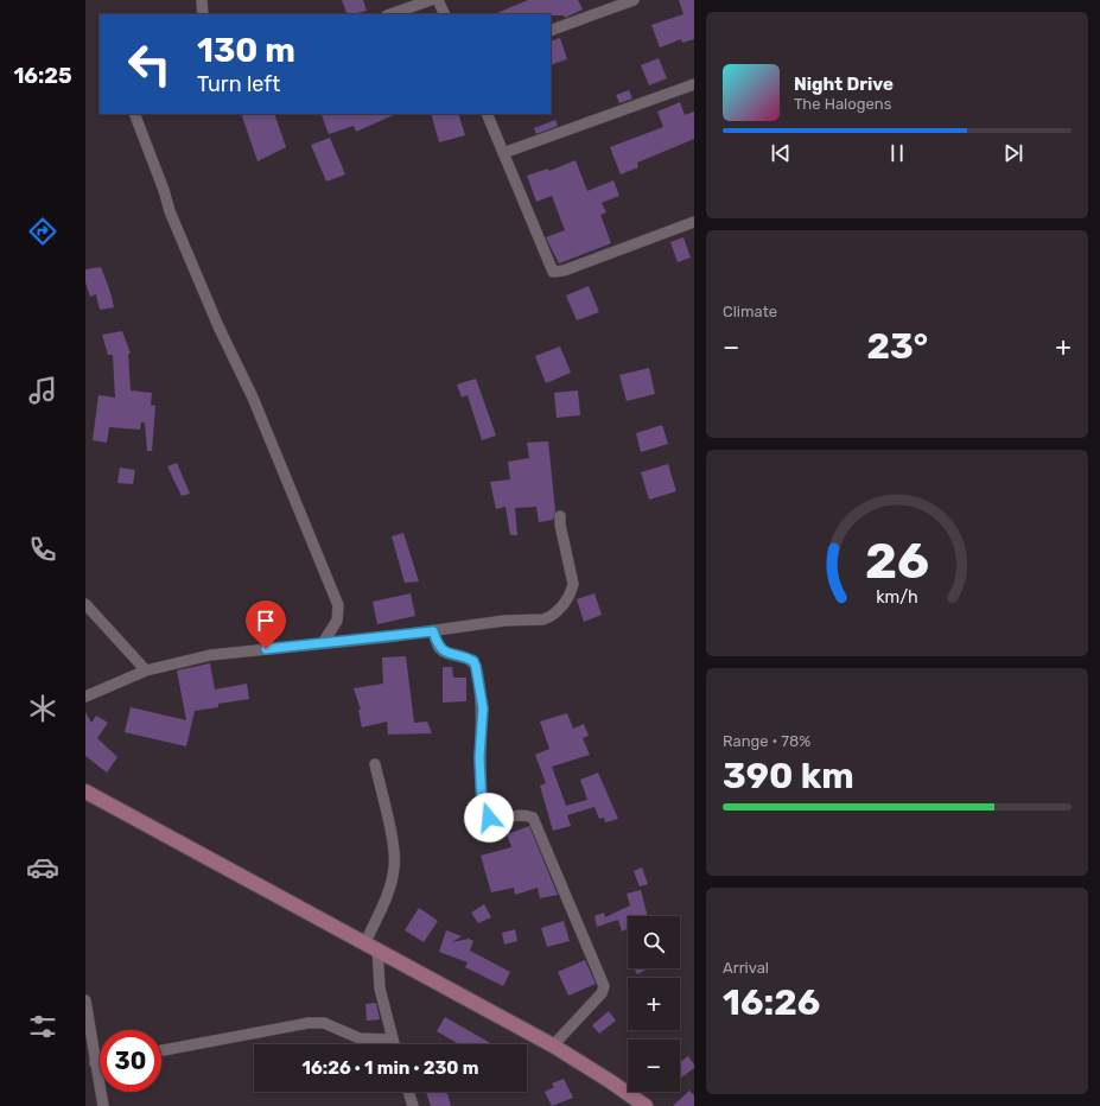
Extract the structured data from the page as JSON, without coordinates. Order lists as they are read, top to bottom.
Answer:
{
  "page": {
    "tabs": "16:25",
    "turn": ["130 m", "Turn left"],
    "song": ["Night Drive", "The Halogens"],
    "tile": [
      "Climate",
      ["Range · 78%", "390 km"],
      ["Arrival", "16:26"]
    ],
    "heat": ["−", "23°", "+"],
    "map_buttons": ["+", "−"],
    "limit": "30",
    "trip": "16:26 · 1 min · 230 m",
    "gauge": ["26", "km/h"]
  }
}
